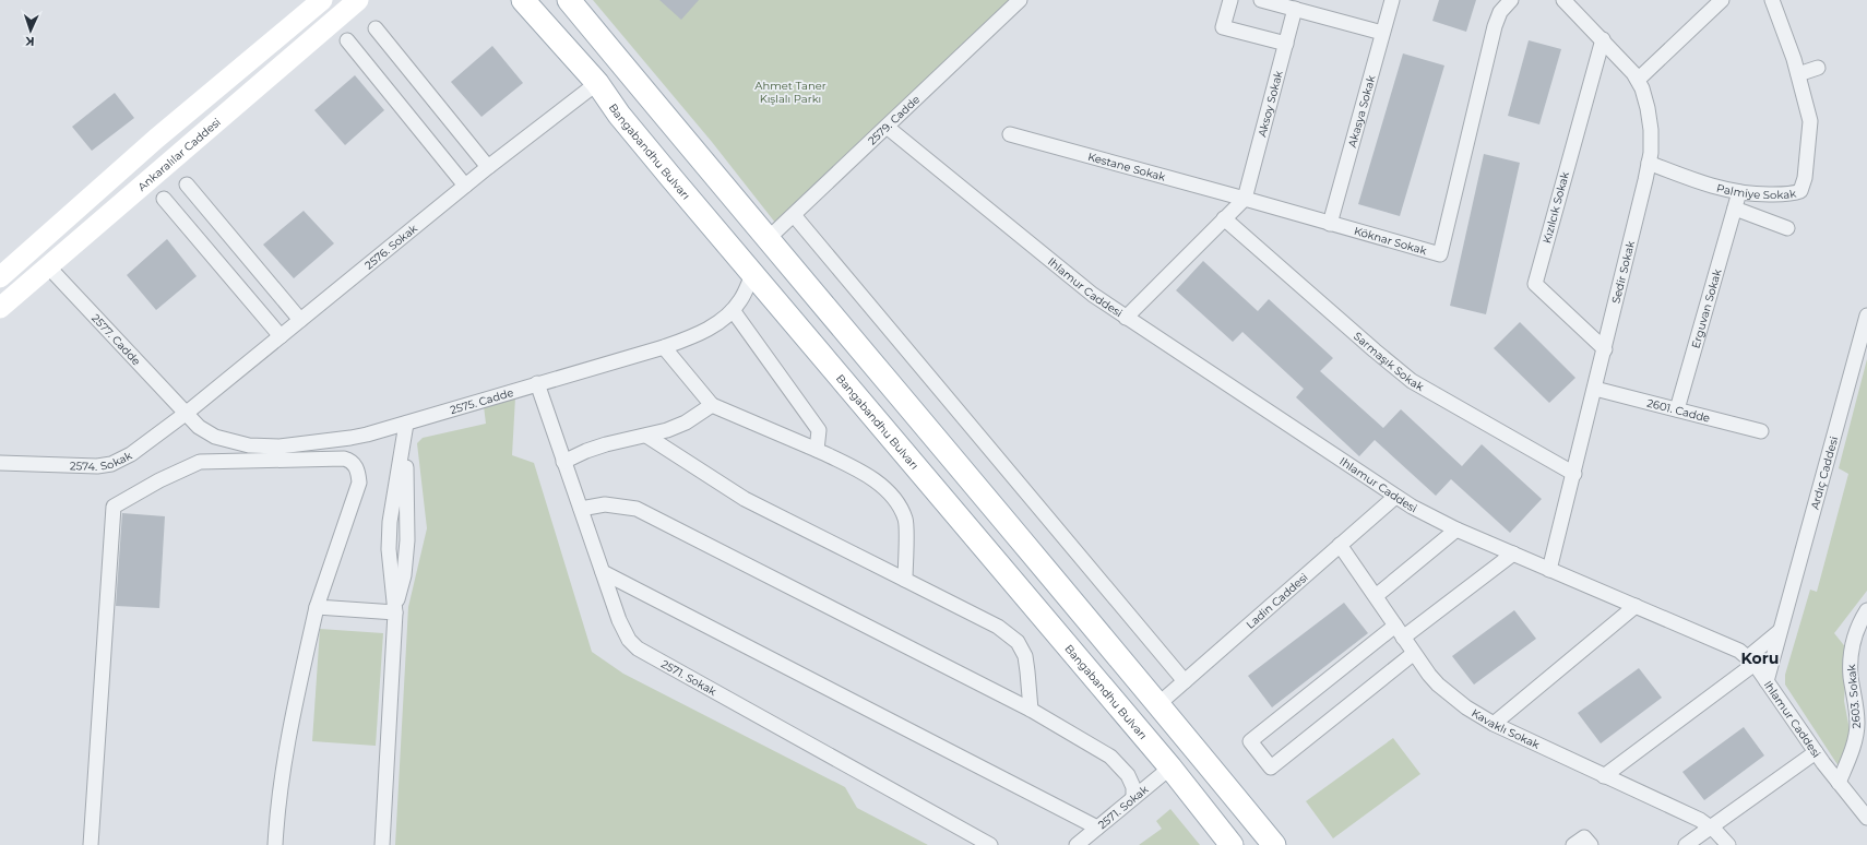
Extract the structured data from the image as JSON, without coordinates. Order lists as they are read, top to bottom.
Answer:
{
  "streets": {
    "main road": ["Bangabandhu Bulvarı", "Ankaralılar Caddesi"],
    "street": [
      "Aksoy Sokak",
      "Akasya Sokak",
      "2579. Cadde",
      "Kestane Sokak",
      "Palmiye Sokak",
      "Kızılcık Sokak",
      "Köknar Sokak",
      "2576. Sokak",
      "Sedir Sokak",
      "Ihlamur Caddesi",
      "Erguvan Sokak",
      "2577. Cadde",
      "Sarmaşık Sokak",
      "2575. Cadde",
      "2601. Cadde",
      "2574. Sokak",
      "Ardıç Caddesi",
      "Ladin Caddesi",
      "2571. Sokak",
      "2603. Sokak",
      "Kavaklı Sokak"
    ]
  },
  "crossings": [
    ["Aksoy Sokak", "Kestane Sokak"],
    ["Aksoy Sokak", "Köknar Sokak"],
    ["Akasya Sokak", "Köknar Sokak"],
    ["2579. Cadde", "Ihlamur Caddesi"],
    ["Bangabandhu Bulvarı", "2576. Sokak"],
    ["Bangabandhu Bulvarı", "2575. Cadde"],
    ["Bangabandhu Bulvarı", "2571. Sokak"],
    ["Ankaralılar Caddesi", "2577. Cadde"],
    ["Kestane Sokak", "Köknar Sokak"],
    ["Palmiye Sokak", "Sedir Sokak"],
    ["Palmiye Sokak", "Erguvan Sokak"],
    ["Kızılcık Sokak", "Sedir Sokak"],
    ["2576. Sokak", "2577. Cadde"],
    ["2576. Sokak", "2575. Cadde"],
    ["2576. Sokak", "2574. Sokak"],
    ["Sedir Sokak", "Ihlamur Caddesi"],
    ["Sedir Sokak", "Sarmaşık Sokak"],
    ["Sedir Sokak", "2601. Cadde"],
    ["Ihlamur Caddesi", "Ardıç Caddesi"],
    ["Ihlamur Caddesi", "Ladin Caddesi"],
    ["Ihlamur Caddesi", "2603. Sokak"],
    ["Erguvan Sokak", "2601. Cadde"],
    ["2577. Cadde", "2575. Cadde"],
    ["2577. Cadde", "2574. Sokak"],
    ["2575. Cadde", "2574. Sokak"],
    ["2575. Cadde", "2571. Sokak"],
    ["Ladin Caddesi", "Kavaklı Sokak"]
  ],
  "districts": ["Koru"],
  "parks": ["Ahmet Taner Kışlalı Parkı"],
  "north": "bottom"
}
